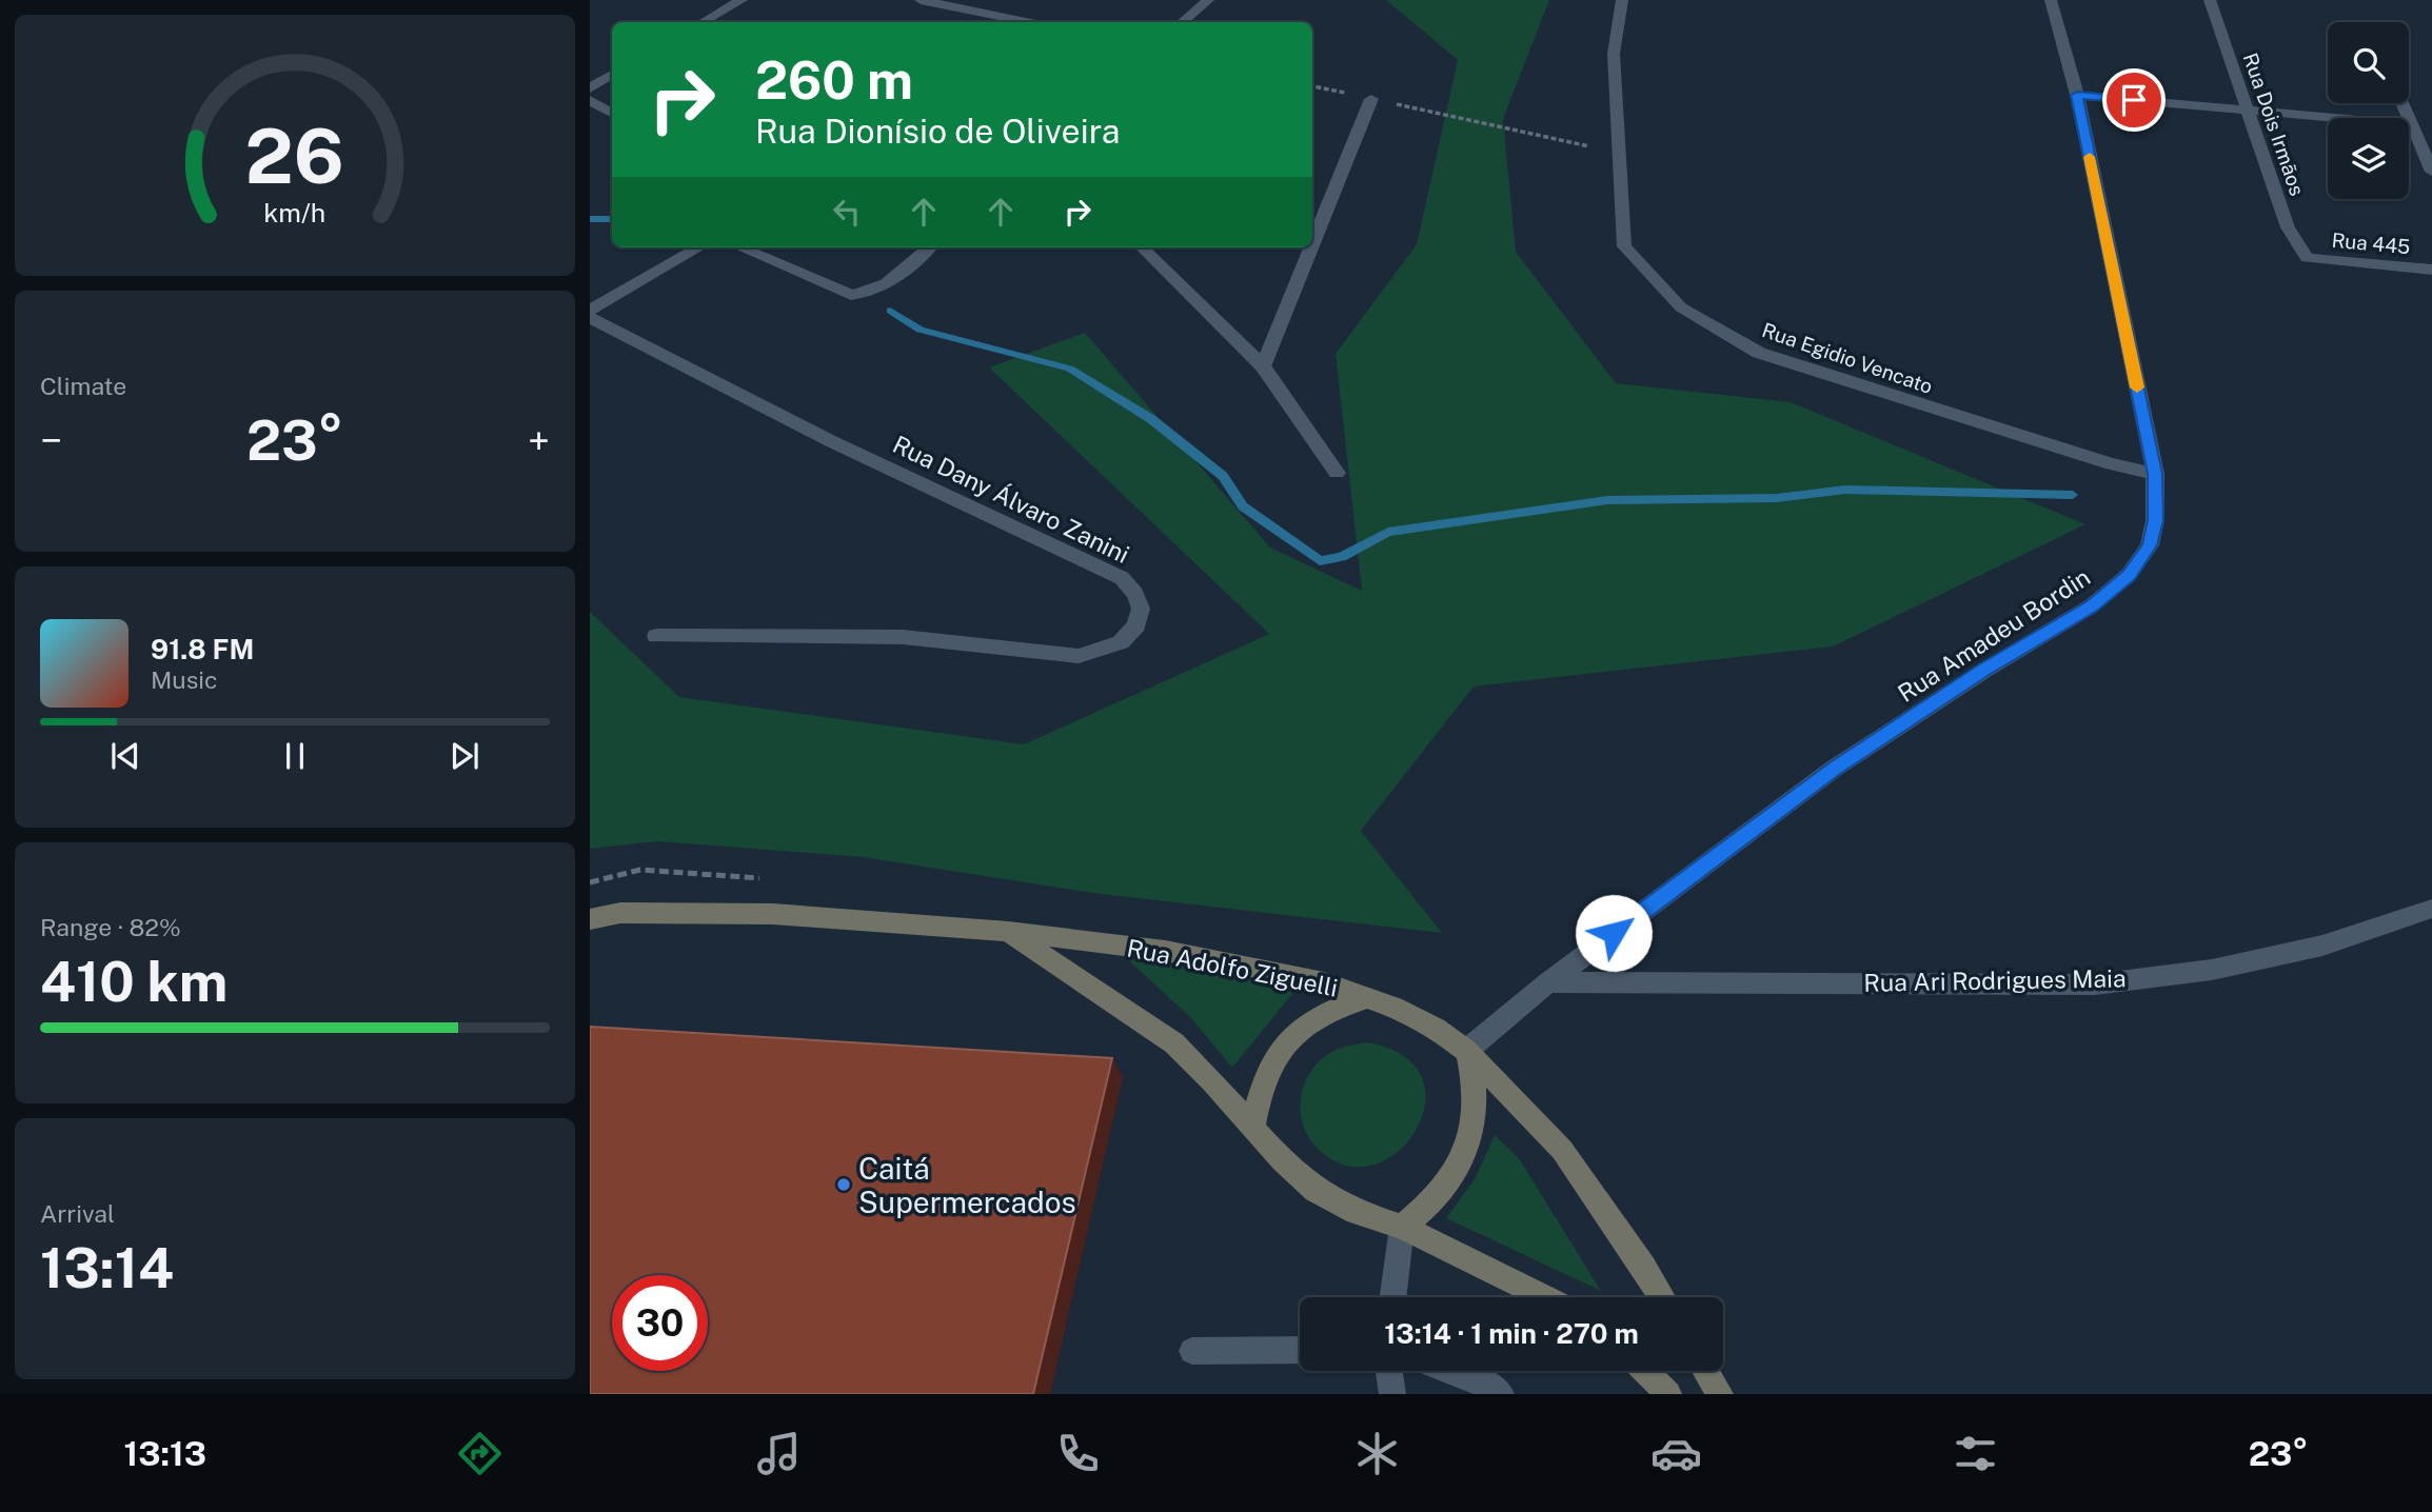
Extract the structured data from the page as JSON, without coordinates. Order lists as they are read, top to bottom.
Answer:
{
  "streets": {
    "main road": ["Rua Adolfo Ziguelli"],
    "street": [
      "Rua Dois Irmãos",
      "Rua 445",
      "Rua Egidio Vencato",
      "Rua Dany Álvaro Zanini",
      "Rua Amadeu Bordin",
      "Rua Ari Rodrigues Maia"
    ]
  },
  "crossings": [
    ["Rua Dois Irmãos", "Rua 445"],
    ["Rua Egidio Vencato", "Rua Amadeu Bordin"],
    ["Rua Amadeu Bordin", "Rua Adolfo Ziguelli"],
    ["Rua Amadeu Bordin", "Rua Ari Rodrigues Maia"]
  ],
  "places": ["Caitá Supermercados"],
  "page": {
    "turn": ["260 m", "Rua Dionísio de Oliveira"],
    "tile": [
      "Climate",
      ["Range · 82%", "410 km"],
      ["Arrival", "13:14"]
    ],
    "heat": ["−", "23°", "+"],
    "song": ["91.8 FM", "Music"],
    "limit": "30",
    "trip": "13:14 · 1 min · 270 m",
    "tabs": ["13:13", "23°"],
    "gauge": ["26", "km/h"]
  }
}
